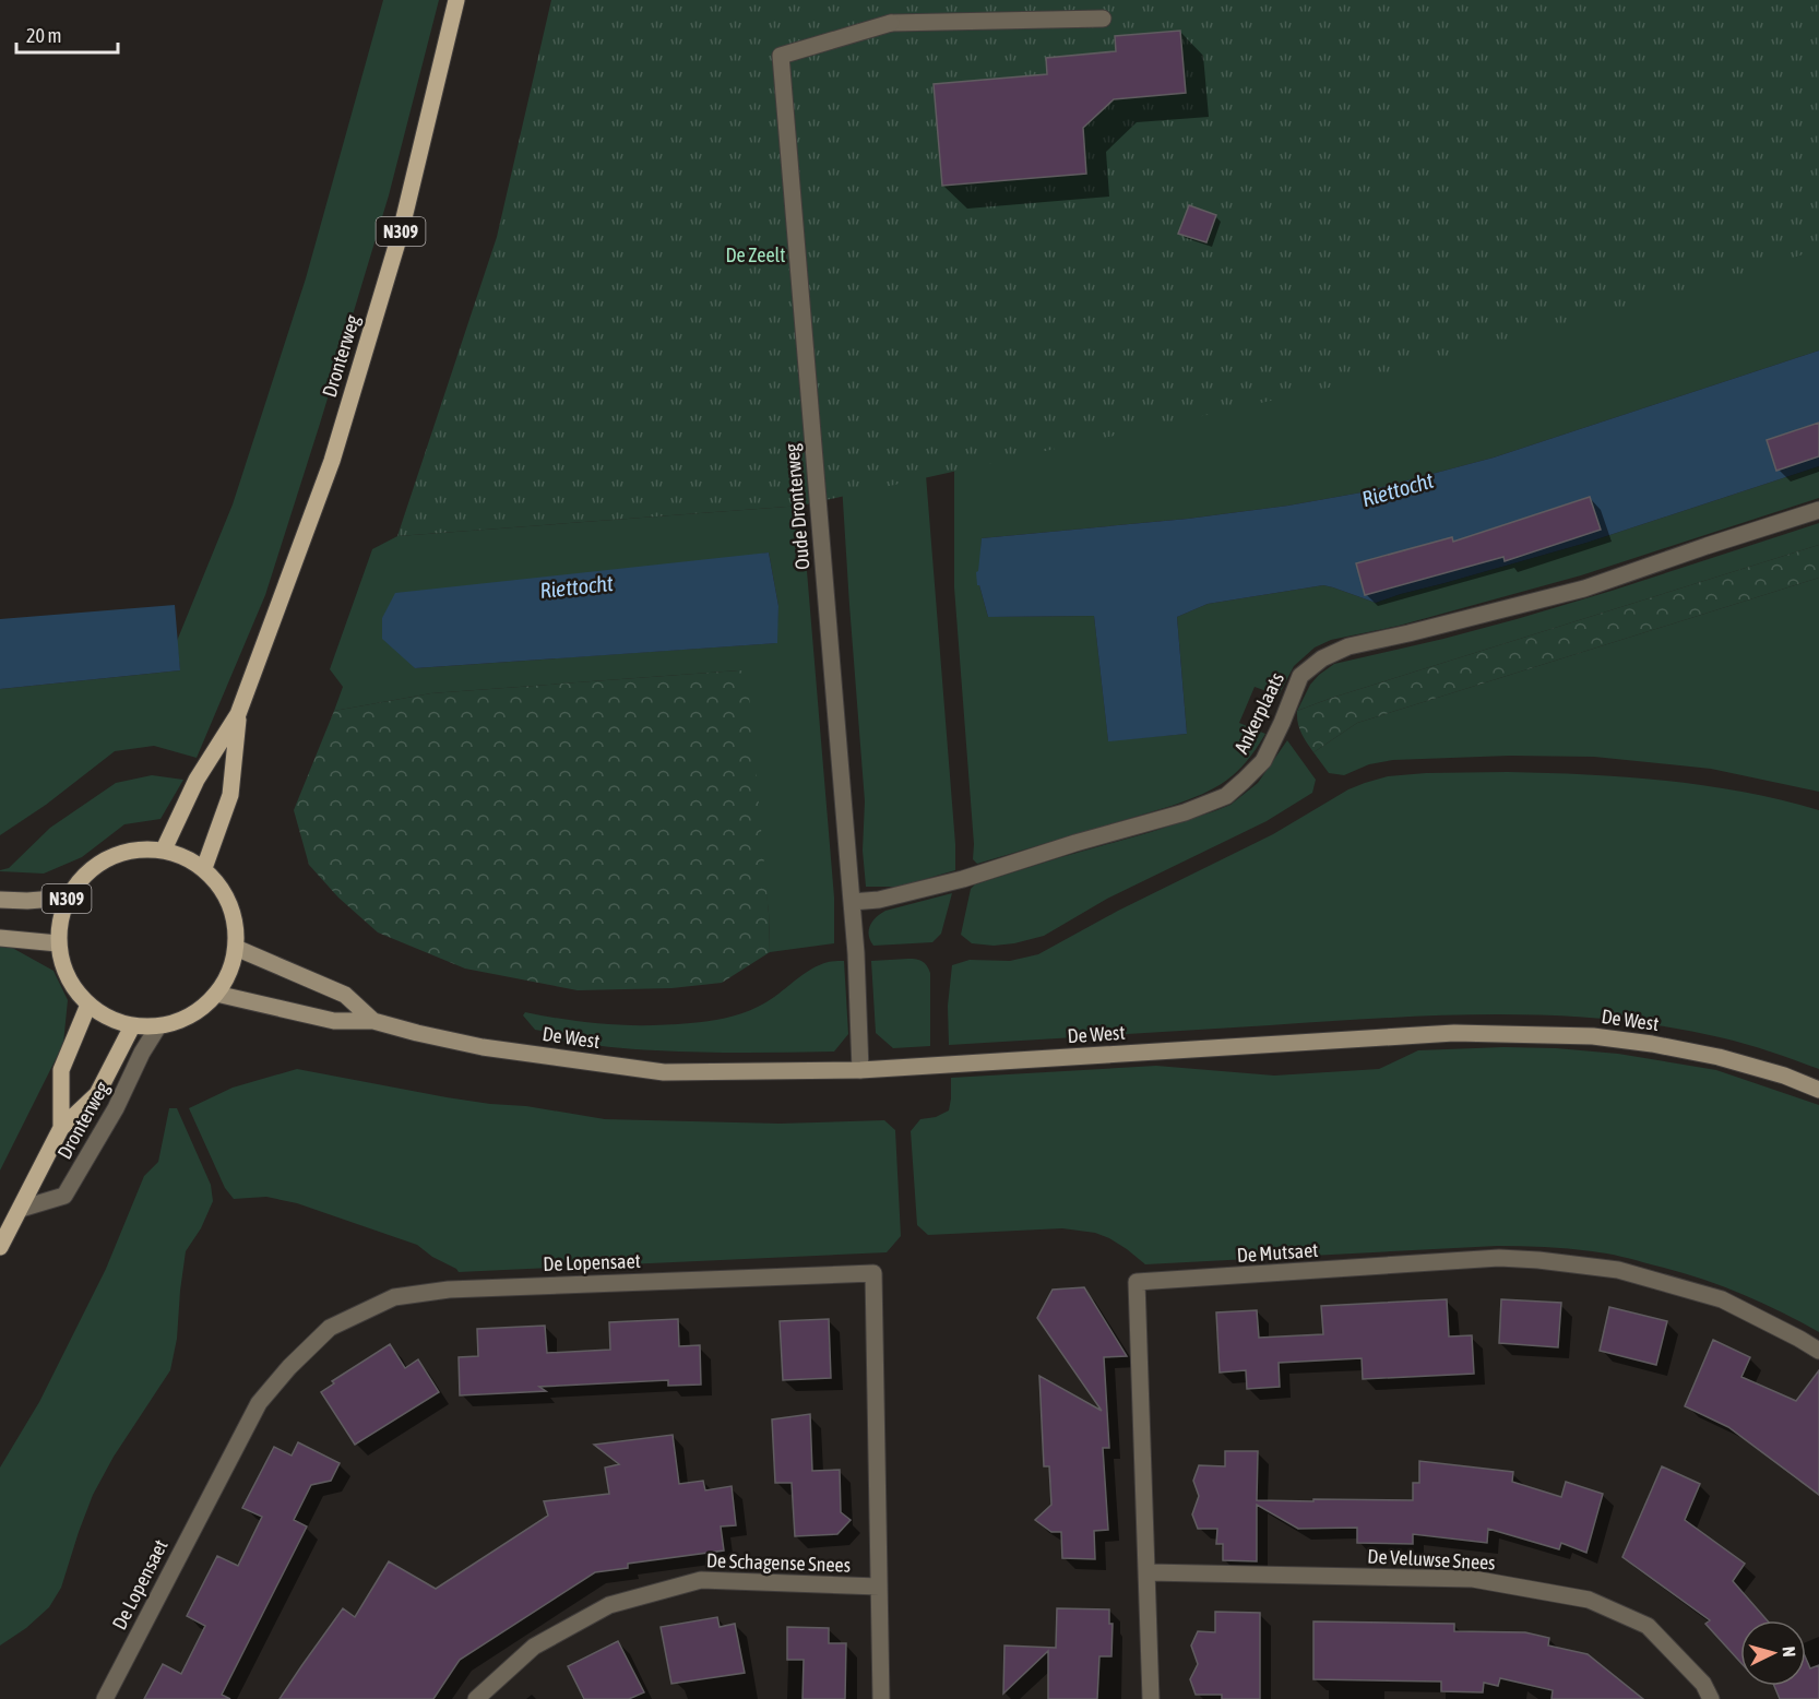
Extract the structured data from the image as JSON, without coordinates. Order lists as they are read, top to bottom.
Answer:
{
  "streets": {
    "main road": ["N309", "Dronterweg", "De West"],
    "street": [
      "Oude Dronterweg",
      "Ankerplaats",
      "De Mutsaet",
      "De Lopensaet",
      "De Veluwse Snees",
      "De Schagense Snees"
    ]
  },
  "crossings": [
    ["N309", "Dronterweg"],
    ["N309", "De West"],
    ["Dronterweg", "De West"],
    ["Oude Dronterweg", "Ankerplaats"],
    ["Oude Dronterweg", "De West"],
    ["De Mutsaet", "De Veluwse Snees"],
    ["De Lopensaet", "De Schagense Snees"]
  ],
  "water": ["Riettocht"],
  "parks": ["De Zeelt"],
  "scale_bar": "20 m",
  "north": "right"
}
